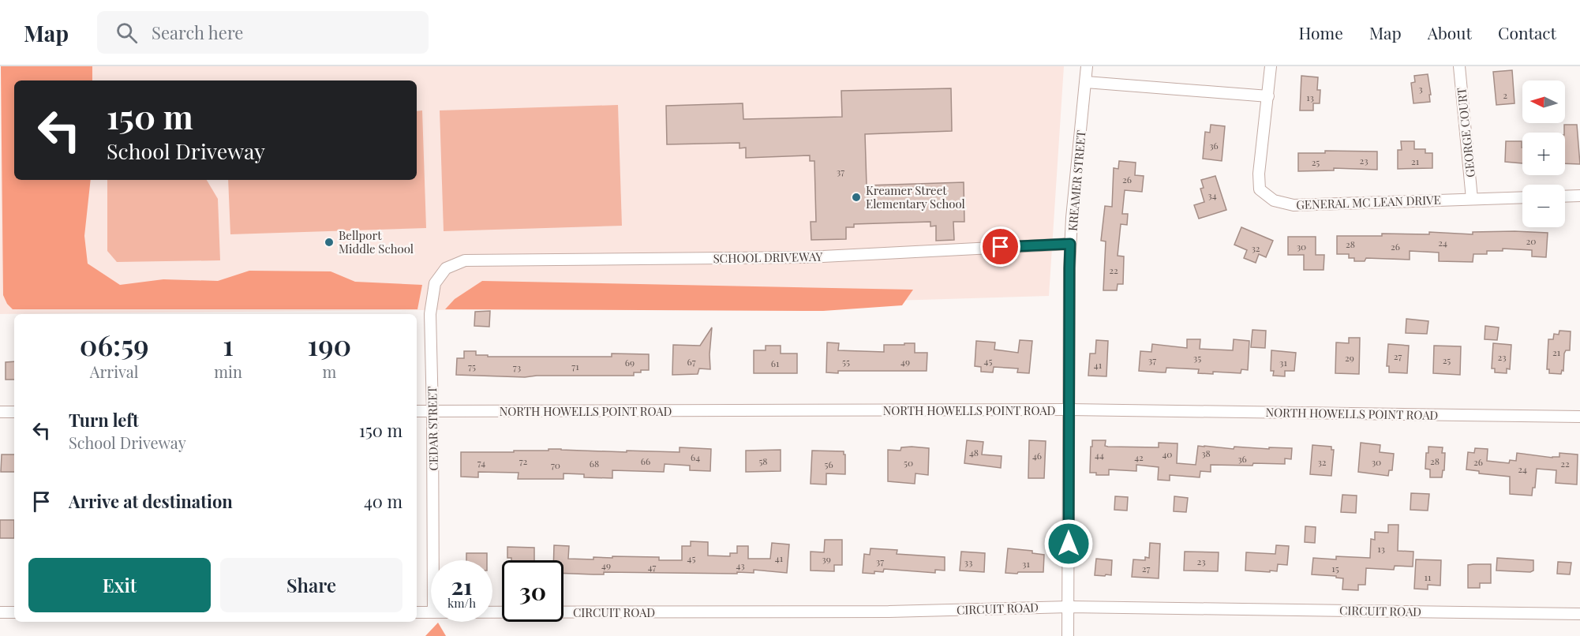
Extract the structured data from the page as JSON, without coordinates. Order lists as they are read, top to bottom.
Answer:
{
  "streets": {
    "street": [
      "GEORGE COURT",
      "KREAMER STREET",
      "GENERAL MC LEAN DRIVE",
      "SCHOOL DRIVEWAY",
      "NORTH HOWELLS POINT ROAD",
      "CEDAR STREET",
      "CIRCUIT ROAD"
    ]
  },
  "crossings": [
    ["GEORGE COURT", "GENERAL MC LEAN DRIVE"],
    ["KREAMER STREET", "SCHOOL DRIVEWAY"],
    ["KREAMER STREET", "NORTH HOWELLS POINT ROAD"],
    ["KREAMER STREET", "CIRCUIT ROAD"],
    ["SCHOOL DRIVEWAY", "CEDAR STREET"],
    ["NORTH HOWELLS POINT ROAD", "CEDAR STREET"]
  ],
  "places": ["Kreamer Street Elementary School", "Bellport Middle School"],
  "house_numbers": [
    "3",
    "2",
    "13",
    "36",
    "23",
    "21",
    "25",
    "37",
    "26",
    "34",
    "20",
    "24",
    "28",
    "30",
    "26",
    "32",
    "22",
    "21",
    "27",
    "23",
    "35",
    "29",
    "37",
    "25",
    "45",
    "67",
    "55",
    "49",
    "69",
    "31",
    "61",
    "41",
    "75",
    "71",
    "73",
    "48",
    "38",
    "40",
    "44",
    "46",
    "64",
    "42",
    "36",
    "72",
    "66",
    "58",
    "28",
    "32",
    "30",
    "26",
    "74",
    "50",
    "68",
    "22",
    "56",
    "70",
    "24",
    "13",
    "45",
    "41",
    "39",
    "37",
    "23",
    "33",
    "31",
    "49",
    "43",
    "47",
    "27",
    "15",
    "11"
  ],
  "north": "left",
  "page": {
    "header": "Map",
    "search": "Search here",
    "nav": [
      "Home",
      "Map",
      "About",
      "Contact"
    ],
    "map_buttons": ["+", "−"],
    "turn": ["150 m", "School Driveway"],
    "eta": [
      "06:59",
      "Arrival",
      "1",
      "min",
      "190",
      "m"
    ],
    "list": [
      {
        "name": "Turn left",
        "note": "School Driveway",
        "value": "150 m"
      },
      {
        "name": "Arrive at destination",
        "value": "40 m"
      }
    ],
    "buttons": ["Exit", "Share"],
    "speed": "21 km/h",
    "limit": "30"
  }
}
